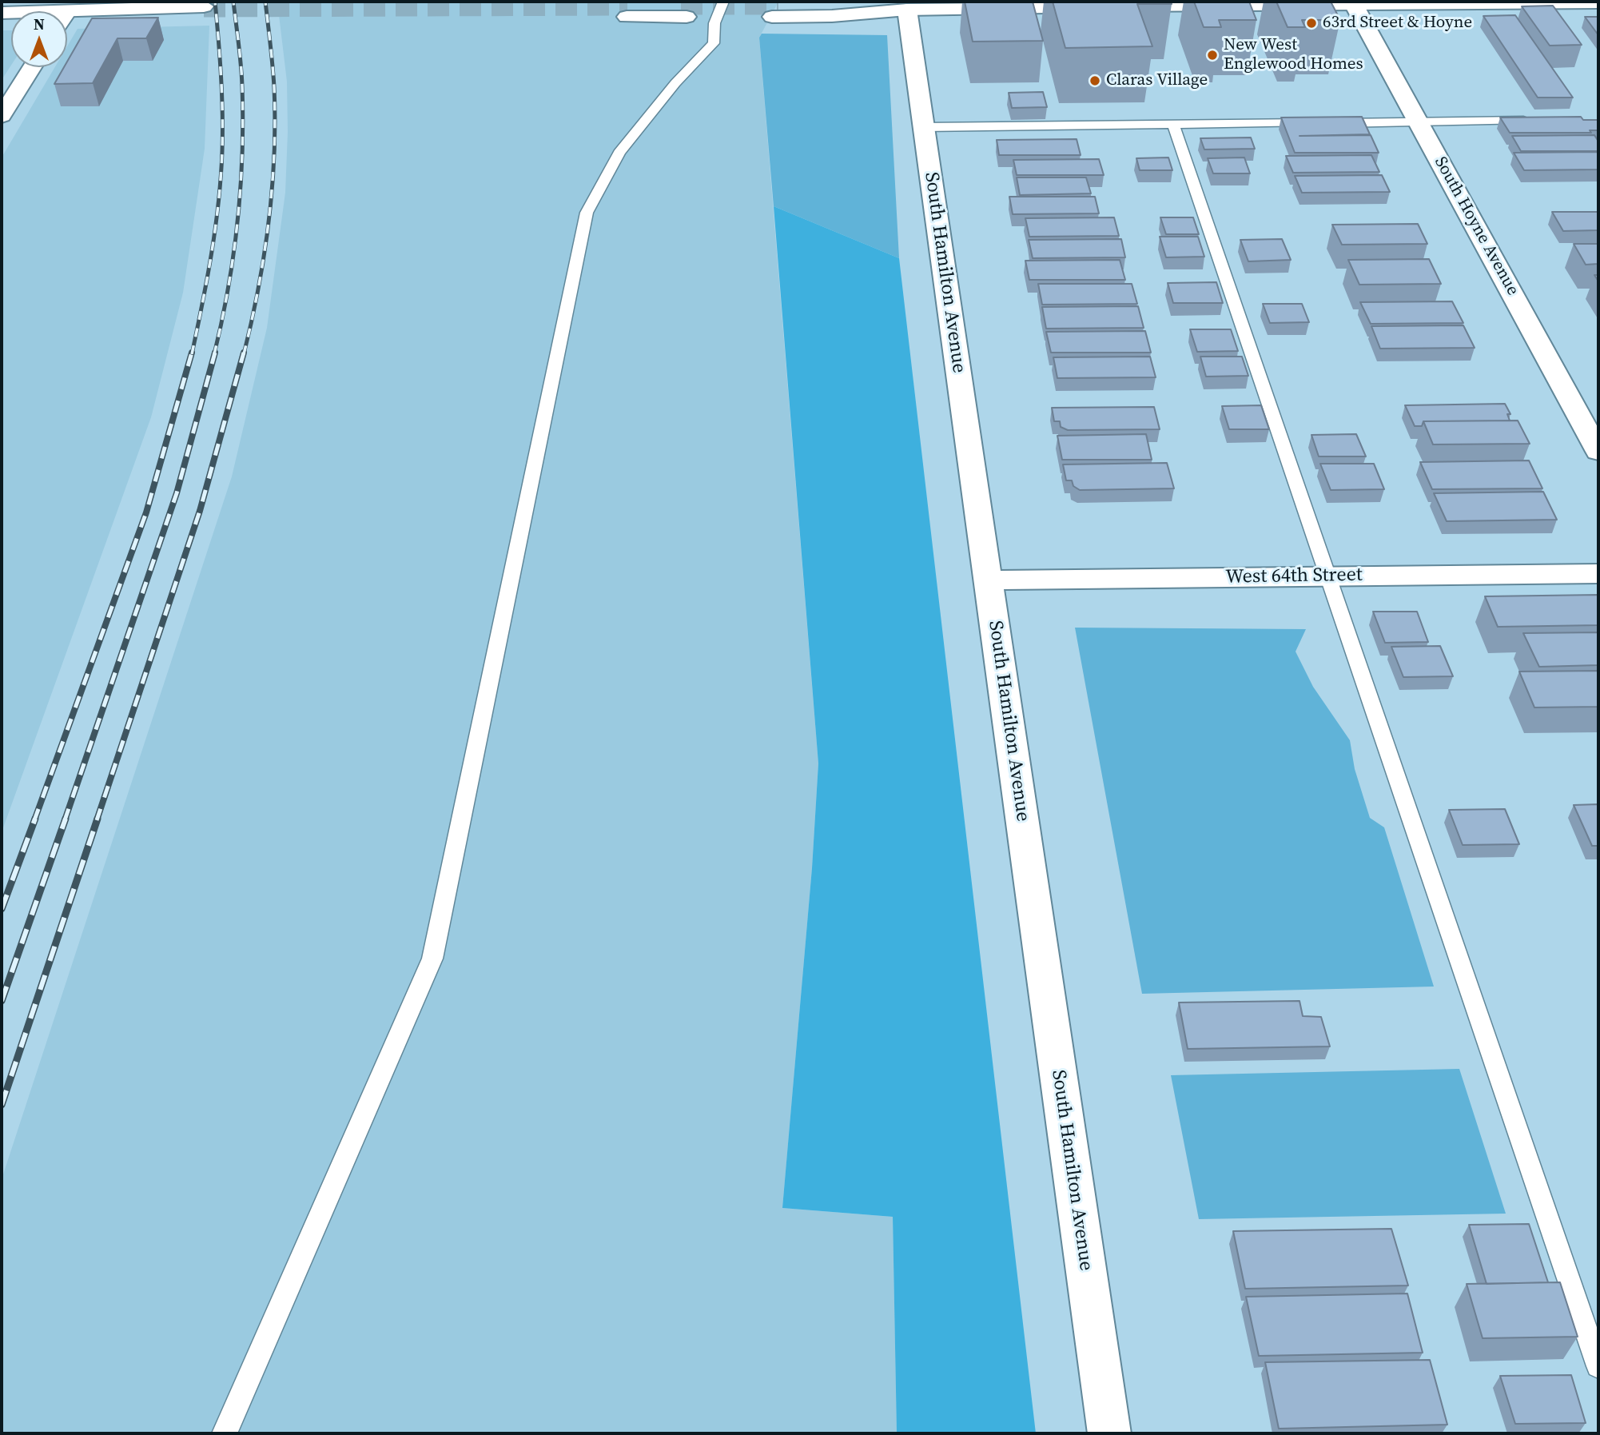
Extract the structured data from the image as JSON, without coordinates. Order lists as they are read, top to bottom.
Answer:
{
  "streets": {
    "street": ["South Hoyne Avenue", "South Hamilton Avenue", "West 64th Street"]
  },
  "crossings": [
    ["South Hamilton Avenue", "West 64th Street"]
  ],
  "places": ["63rd Street & Hoyne", "New West Englewood Homes", "Claras Village"],
  "north": "top"
}
